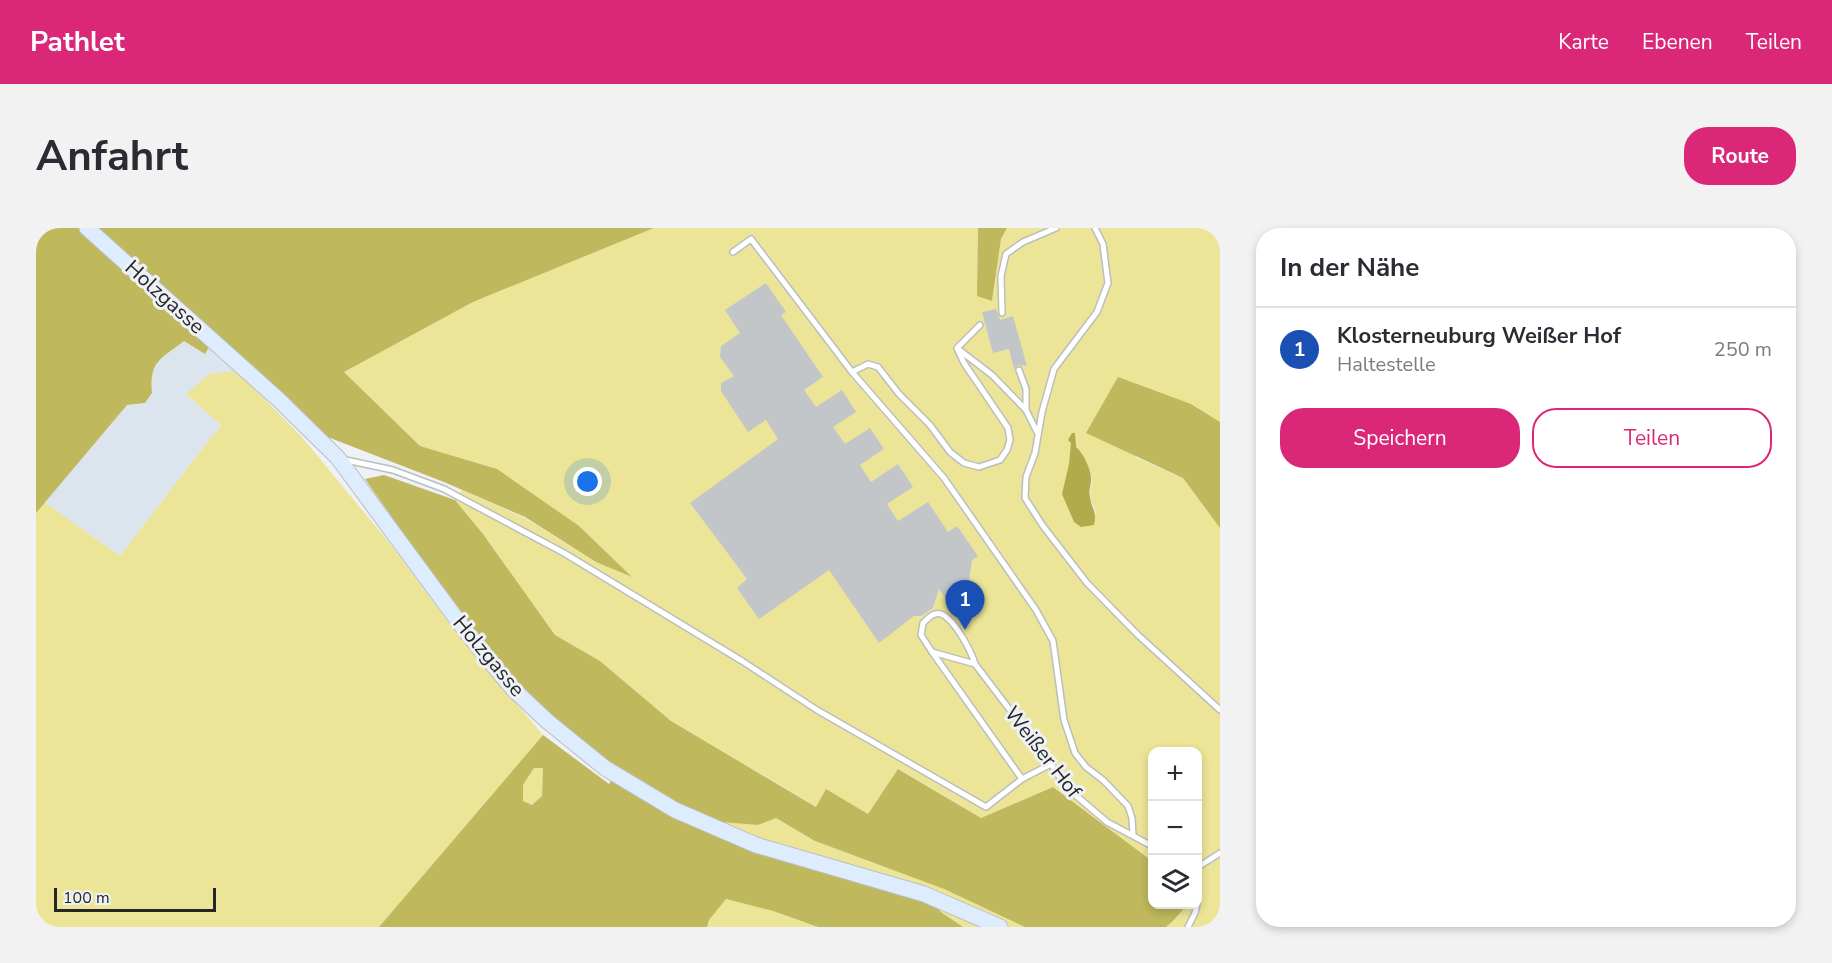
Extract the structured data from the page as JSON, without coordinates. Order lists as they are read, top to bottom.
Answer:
{
  "streets": {
    "street": ["Holzgasse"],
    "lane": ["Weißer Hof"]
  },
  "scale_bar": "100 m",
  "page": {
    "header": "Pathlet",
    "nav": ["Karte", "Ebenen", "Teilen"],
    "buttons": [
      "Route",
      ["Speichern", "Teilen"]
    ],
    "title": "Anfahrt",
    "heading": "In der Nähe",
    "list": [
      {
        "mark": "1",
        "name": "Klosterneuburg Weißer Hof",
        "note": "Haltestelle",
        "value": "250 m"
      }
    ],
    "pins": "1",
    "map_buttons": ["+", "−"],
    "scale": "100 m"
  }
}
